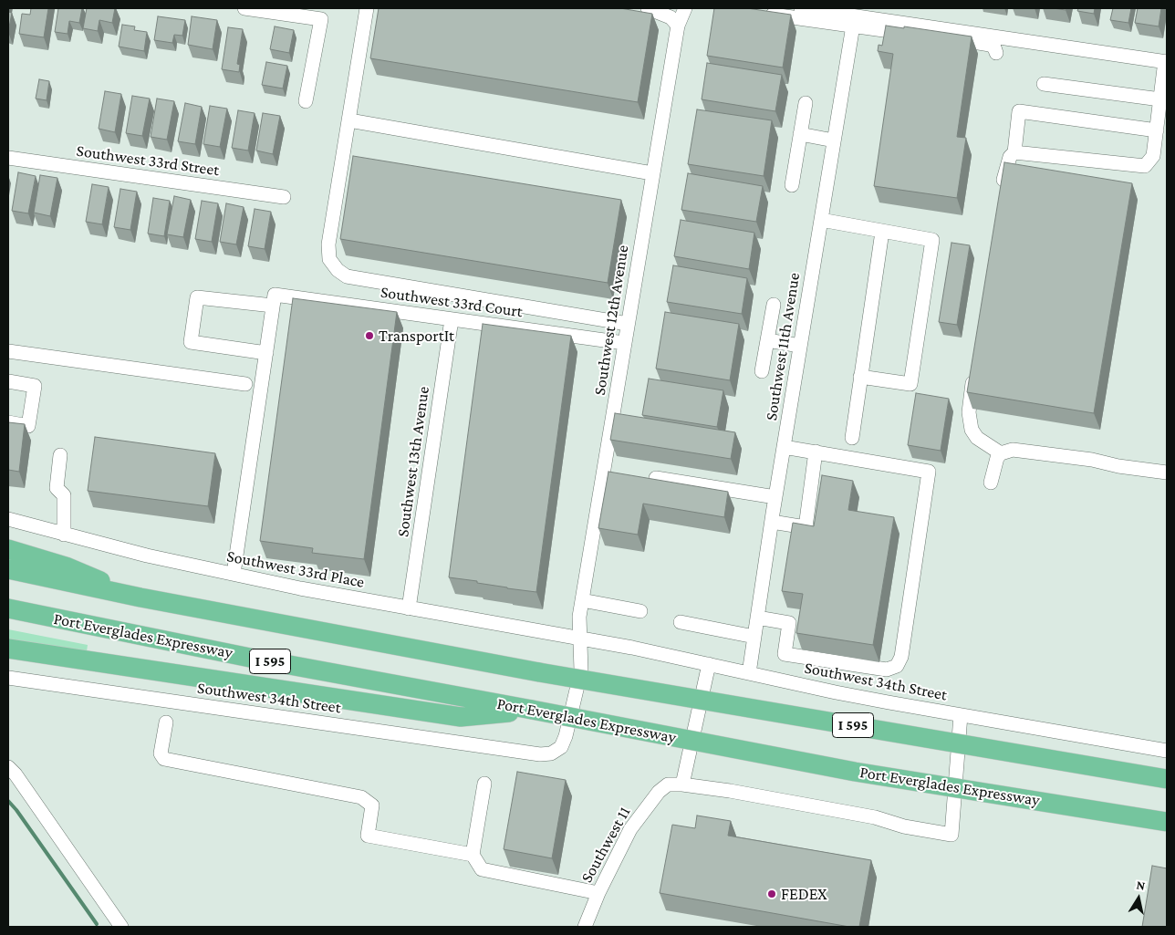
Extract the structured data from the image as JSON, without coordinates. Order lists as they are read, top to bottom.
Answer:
{
  "streets": {
    "highway": ["Port Everglades Expressway", "I 595"],
    "street": [
      "Southwest 33rd Street",
      "Southwest 33rd Court",
      "Southwest 12th Avenue",
      "Southwest 11th Avenue",
      "Southwest 13th Avenue",
      "Southwest 33rd Place",
      "Southwest 34th Street",
      "Southwest 11"
    ]
  },
  "crossings": [
    ["Southwest 33rd Court", "Southwest 12th Avenue"],
    ["Southwest 33rd Court", "Southwest 13th Avenue"],
    ["Southwest 12th Avenue", "Southwest 33rd Place"],
    ["Southwest 12th Avenue", "Southwest 34th Street"],
    ["Southwest 11th Avenue", "Southwest 34th Street"],
    ["Southwest 13th Avenue", "Southwest 33rd Place"],
    ["Southwest 33rd Place", "Southwest 34th Street"]
  ],
  "places": ["TransportIt", "FEDEX"],
  "north": "top"
}
